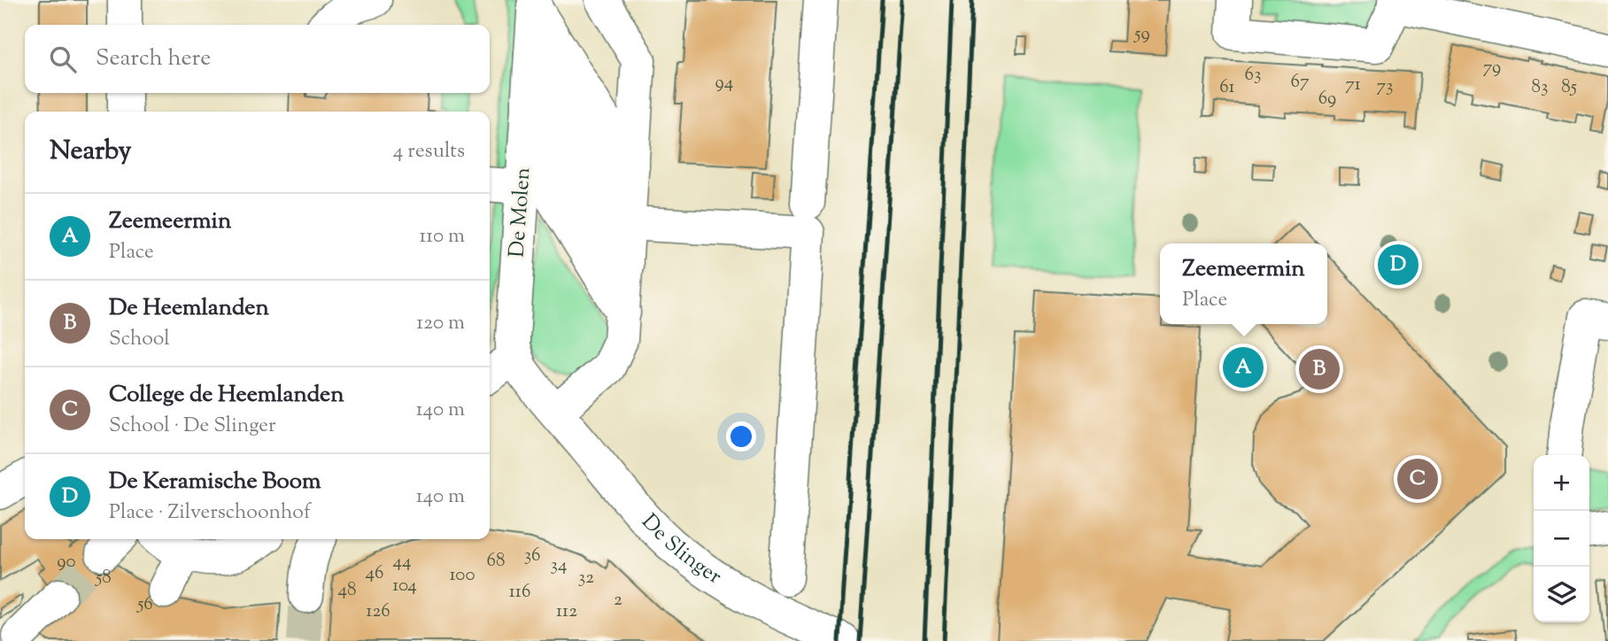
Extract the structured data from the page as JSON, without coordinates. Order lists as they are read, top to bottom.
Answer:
{
  "streets": {
    "street": ["De Molen", "De Slinger"]
  },
  "crossings": [
    ["De Molen", "De Slinger"]
  ],
  "house_numbers": [
    "59",
    "79",
    "63",
    "67",
    "94",
    "71",
    "73",
    "61",
    "83",
    "85",
    "69",
    "36",
    "68",
    "90",
    "44",
    "34",
    "46",
    "100",
    "58",
    "32",
    "104",
    "48",
    "116",
    "2",
    "56",
    "126",
    "112"
  ],
  "page": {
    "search": "Search here",
    "heading": ["Nearby", "4 results"],
    "list": [
      {
        "mark": "A",
        "name": "Zeemeermin",
        "note": "Place",
        "value": "110 m"
      },
      {
        "mark": "B",
        "name": "De Heemlanden",
        "note": "School",
        "value": "120 m"
      },
      {
        "mark": "C",
        "name": "College de Heemlanden",
        "note": "School · De Slinger",
        "value": "140 m"
      },
      {
        "mark": "D",
        "name": "De Keramische Boom",
        "note": "Place · Zilverschoonhof",
        "value": "140 m"
      }
    ],
    "pins": [
      "D",
      "A",
      "B",
      "C"
    ],
    "popup": ["Zeemeermin", "Place"],
    "map_buttons": ["+", "−"]
  }
}
